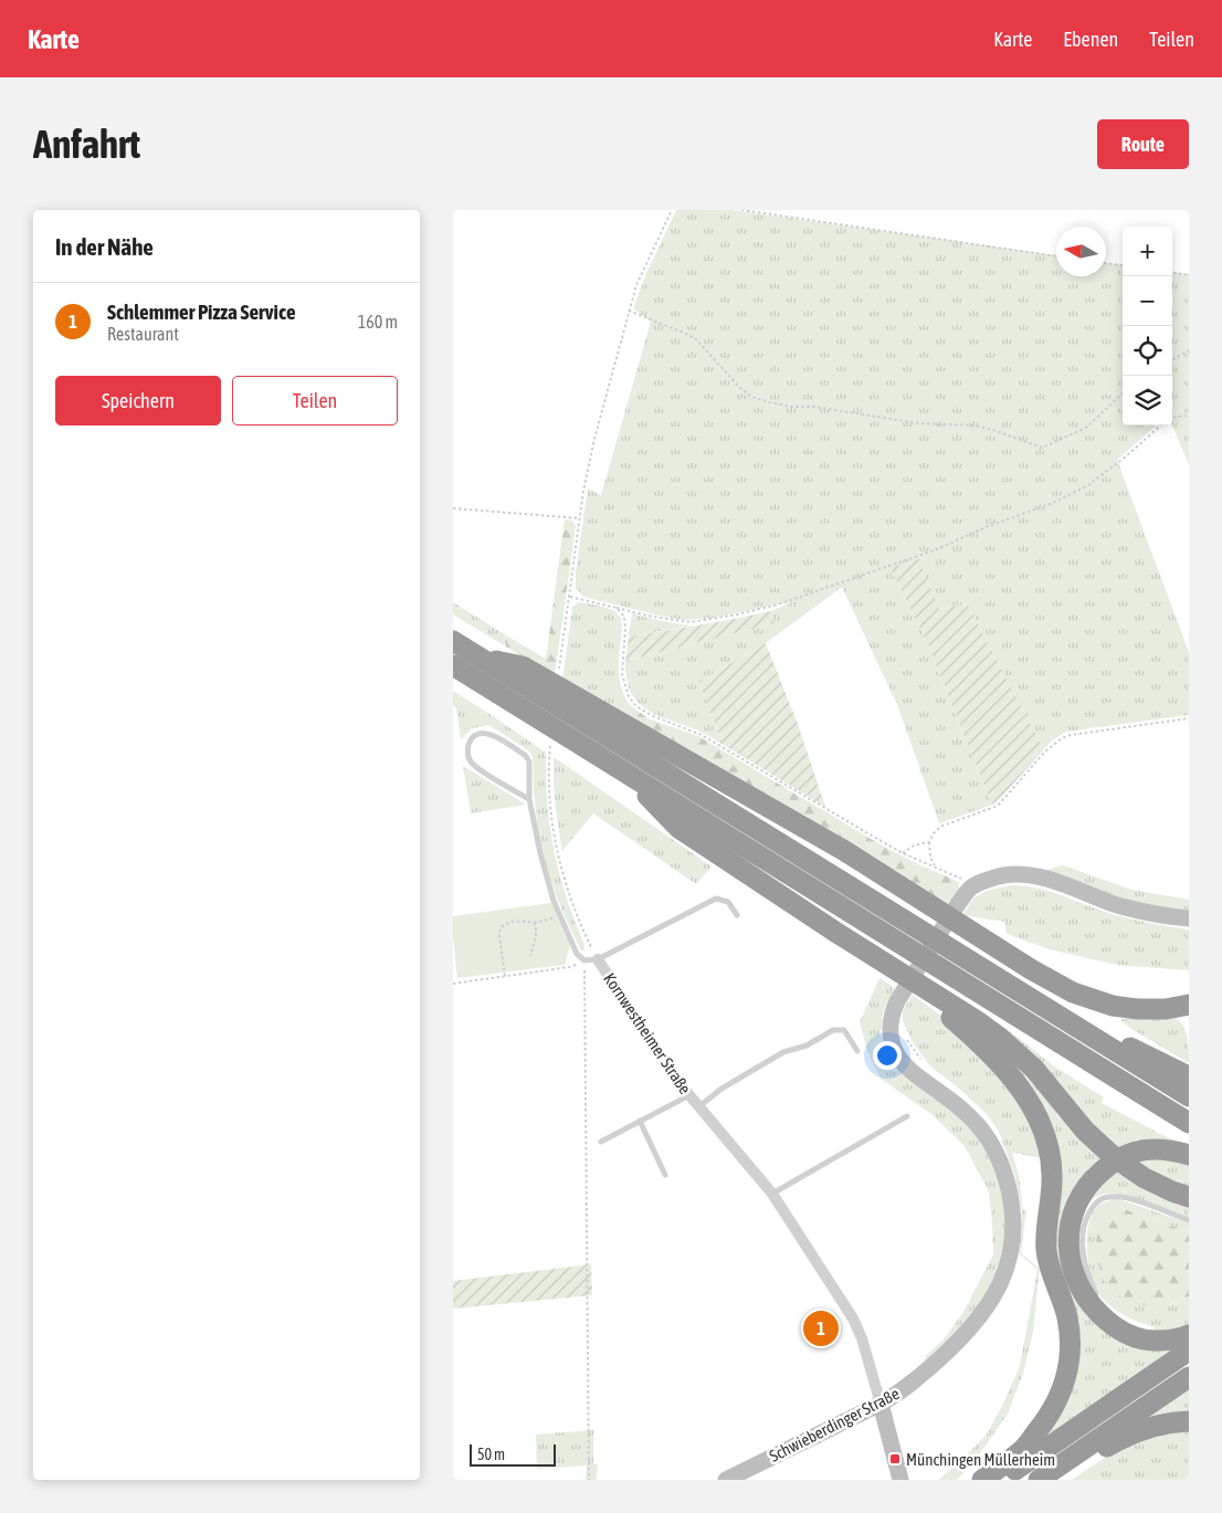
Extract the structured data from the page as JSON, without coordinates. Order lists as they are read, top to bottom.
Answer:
{
  "streets": {
    "street": ["Kornwestheimer Straße", "Schwieberdinger Straße"]
  },
  "crossings": [
    ["Kornwestheimer Straße", "Schwieberdinger Straße"]
  ],
  "places": {
    "transit": ["Münchingen Müllerheim"]
  },
  "scale_bar": "50 m",
  "north": "left",
  "page": {
    "header": "Karte",
    "nav": ["Karte", "Ebenen", "Teilen"],
    "buttons": [
      "Route",
      ["Speichern", "Teilen"]
    ],
    "title": "Anfahrt",
    "heading": "In der Nähe",
    "map_buttons": ["+", "−"],
    "list": [
      {
        "mark": "1",
        "name": "Schlemmer Pizza Service",
        "note": "Restaurant",
        "value": "160 m"
      }
    ],
    "pins": "1",
    "scale": "50 m"
  }
}
